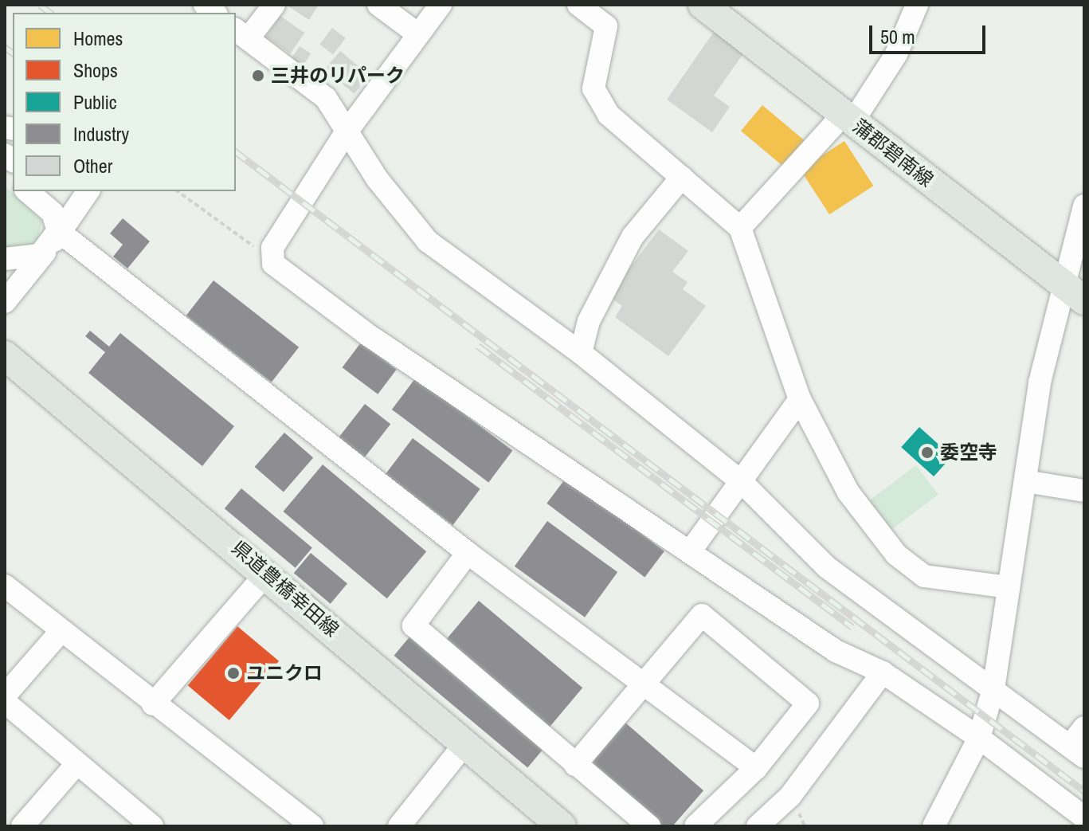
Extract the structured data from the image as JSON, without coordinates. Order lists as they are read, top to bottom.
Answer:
{
  "streets": {
    "main road": ["蒲郡碧南線", "県道豊橋幸田線"]
  },
  "places": ["三井のリパーク", "委空寺", "ユニクロ"],
  "legend": [
    "Homes",
    "Shops",
    "Public",
    "Industry",
    "Other"
  ],
  "scale_bar": "50 m"
}
